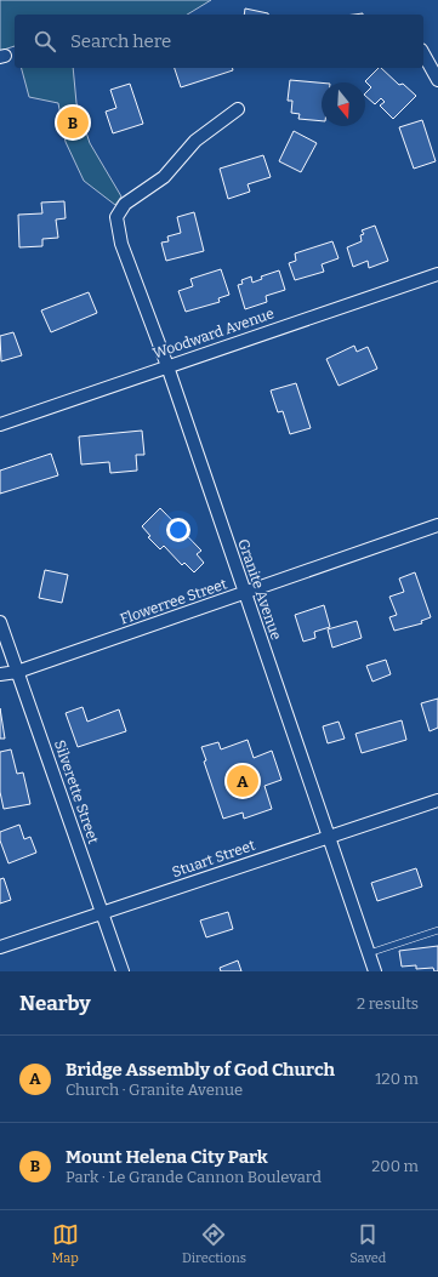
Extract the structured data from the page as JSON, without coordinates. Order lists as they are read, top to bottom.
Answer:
{
  "streets": {
    "street": [
      "Woodward Avenue",
      "Granite Avenue",
      "Flowerree Street",
      "Silverette Street",
      "Stuart Street"
    ]
  },
  "crossings": [
    ["Woodward Avenue", "Granite Avenue"],
    ["Granite Avenue", "Flowerree Street"],
    ["Granite Avenue", "Stuart Street"],
    ["Flowerree Street", "Silverette Street"],
    ["Silverette Street", "Stuart Street"]
  ],
  "north": "bottom",
  "page": {
    "search": "Search here",
    "pins": ["B", "A"],
    "heading": ["Nearby", "2 results"],
    "list": [
      {
        "mark": "A",
        "name": "Bridge Assembly of God Church",
        "note": "Church · Granite Avenue",
        "value": "120 m"
      },
      {
        "mark": "B",
        "name": "Mount Helena City Park",
        "note": "Park · Le Grande Cannon Boulevard",
        "value": "200 m"
      }
    ],
    "nav": ["Map", "Directions", "Saved"]
  }
}
